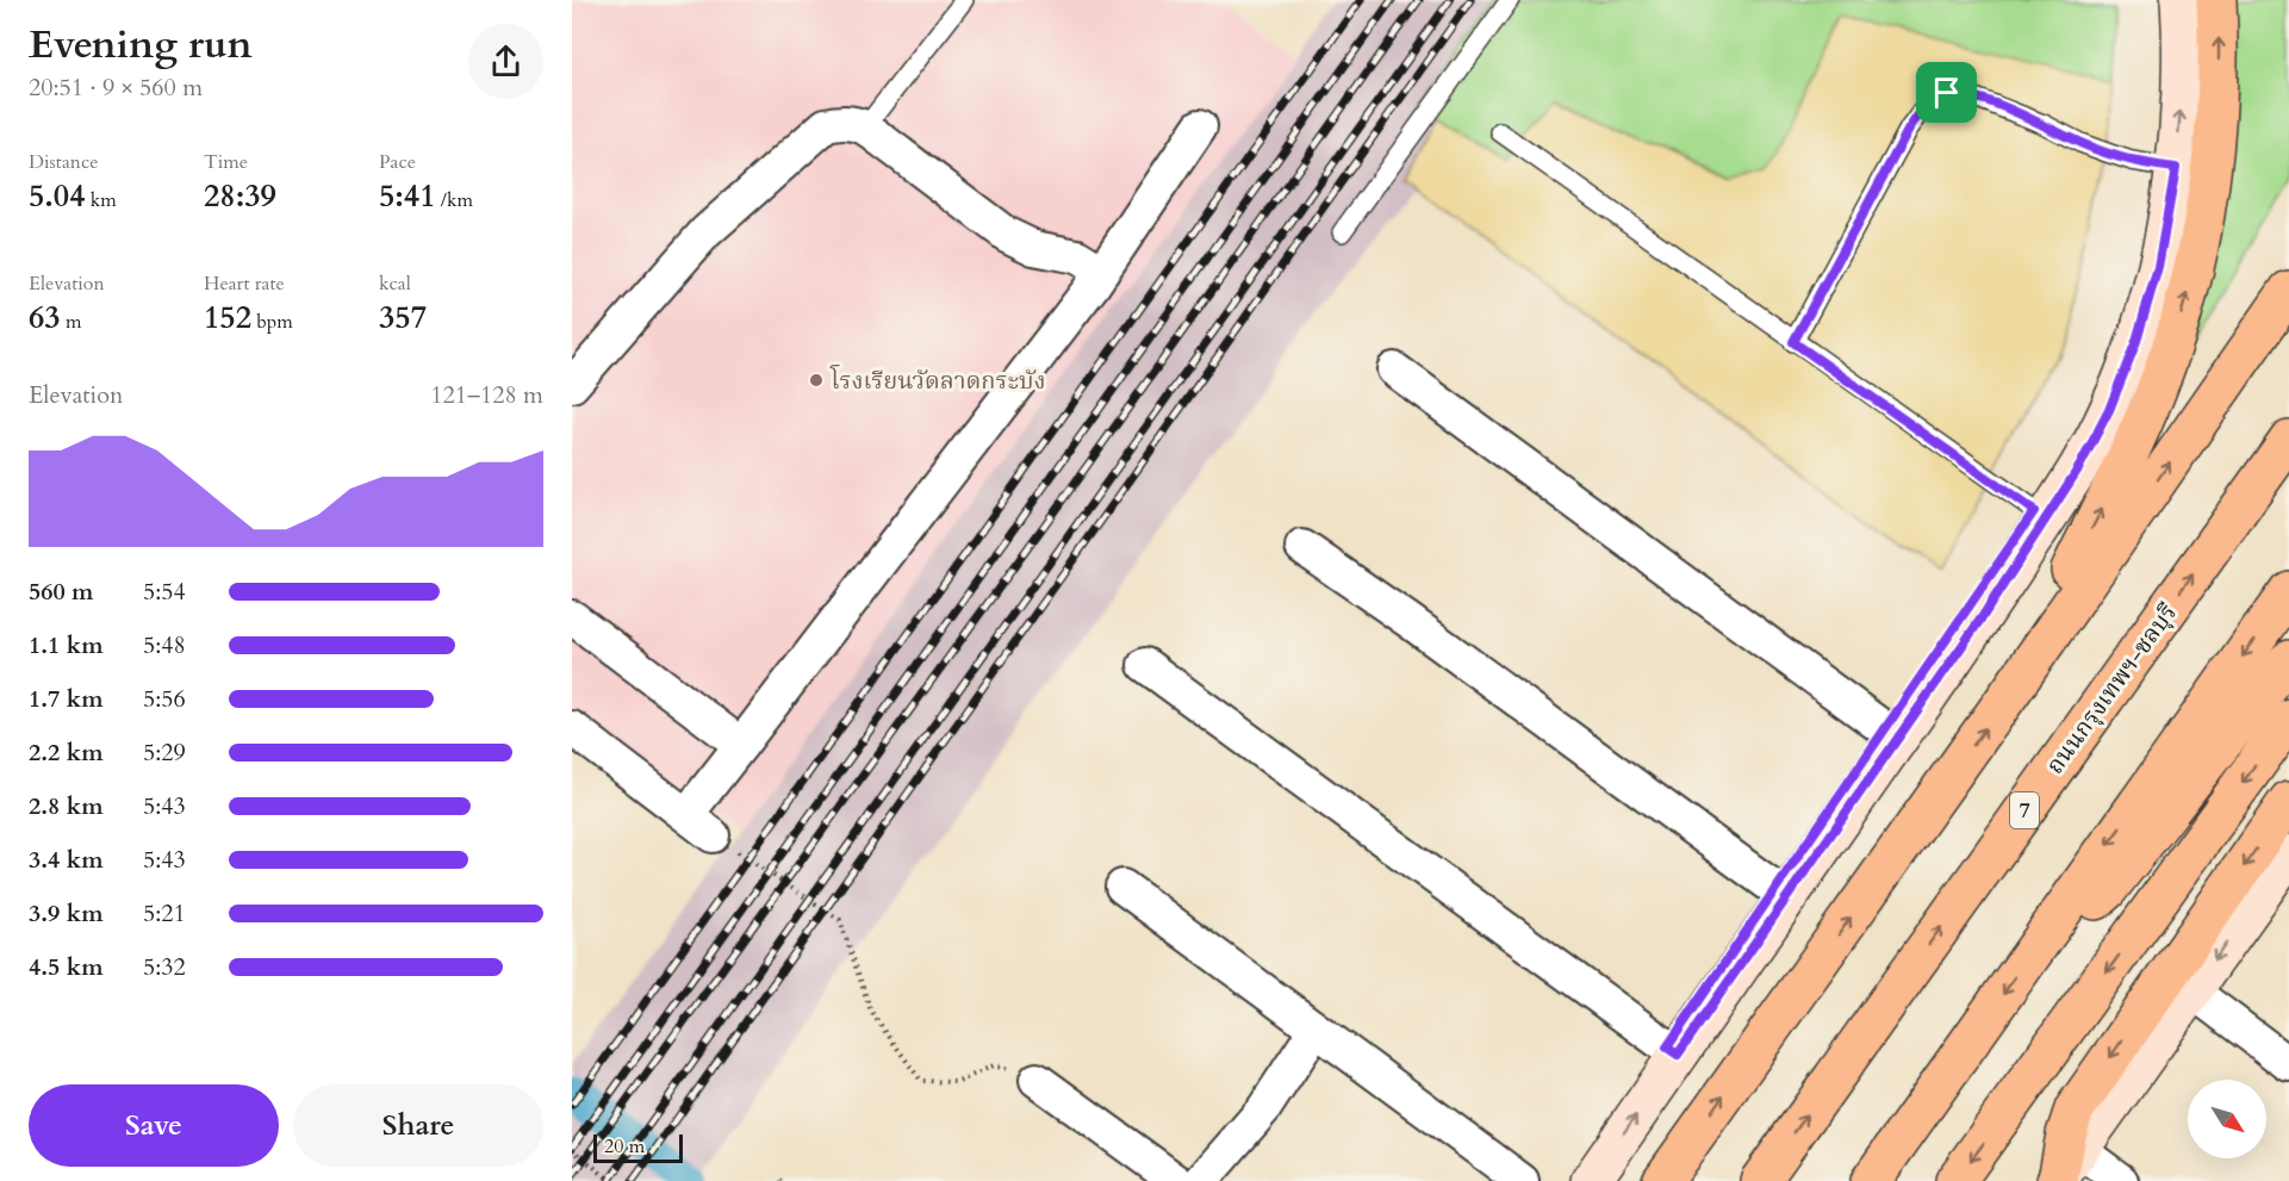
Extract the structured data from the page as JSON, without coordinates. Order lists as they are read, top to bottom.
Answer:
{
  "streets": {
    "highway": ["ถนนกรุงเทพฯ-ชลบุรี", "7"]
  },
  "places": ["โรงเรียนวัดลาดกระบัง"],
  "scale_bar": "20 m",
  "north": "bottom right",
  "page": {
    "heading": ["Evening run", "20:51 · 9 × 560 m"],
    "stats": [
      ["Distance", "5.04 km"],
      ["Time", "28:39"],
      ["Pace", "5:41 /km"],
      ["Elevation", "63 m"],
      ["Heart rate", "152 bpm"],
      ["kcal", "357"]
    ],
    "chart": ["Elevation", "121–128 m"],
    "list": [
      {
        "name": "560 m",
        "note": "5:54"
      },
      {
        "name": "1.1 km",
        "note": "5:48"
      },
      {
        "name": "1.7 km",
        "note": "5:56"
      },
      {
        "name": "2.2 km",
        "note": "5:29"
      },
      {
        "name": "2.8 km",
        "note": "5:43"
      },
      {
        "name": "3.4 km",
        "note": "5:43"
      },
      {
        "name": "3.9 km",
        "note": "5:21"
      },
      {
        "name": "4.5 km",
        "note": "5:32"
      }
    ],
    "buttons": ["Save", "Share"],
    "scale": "20 m"
  }
}
